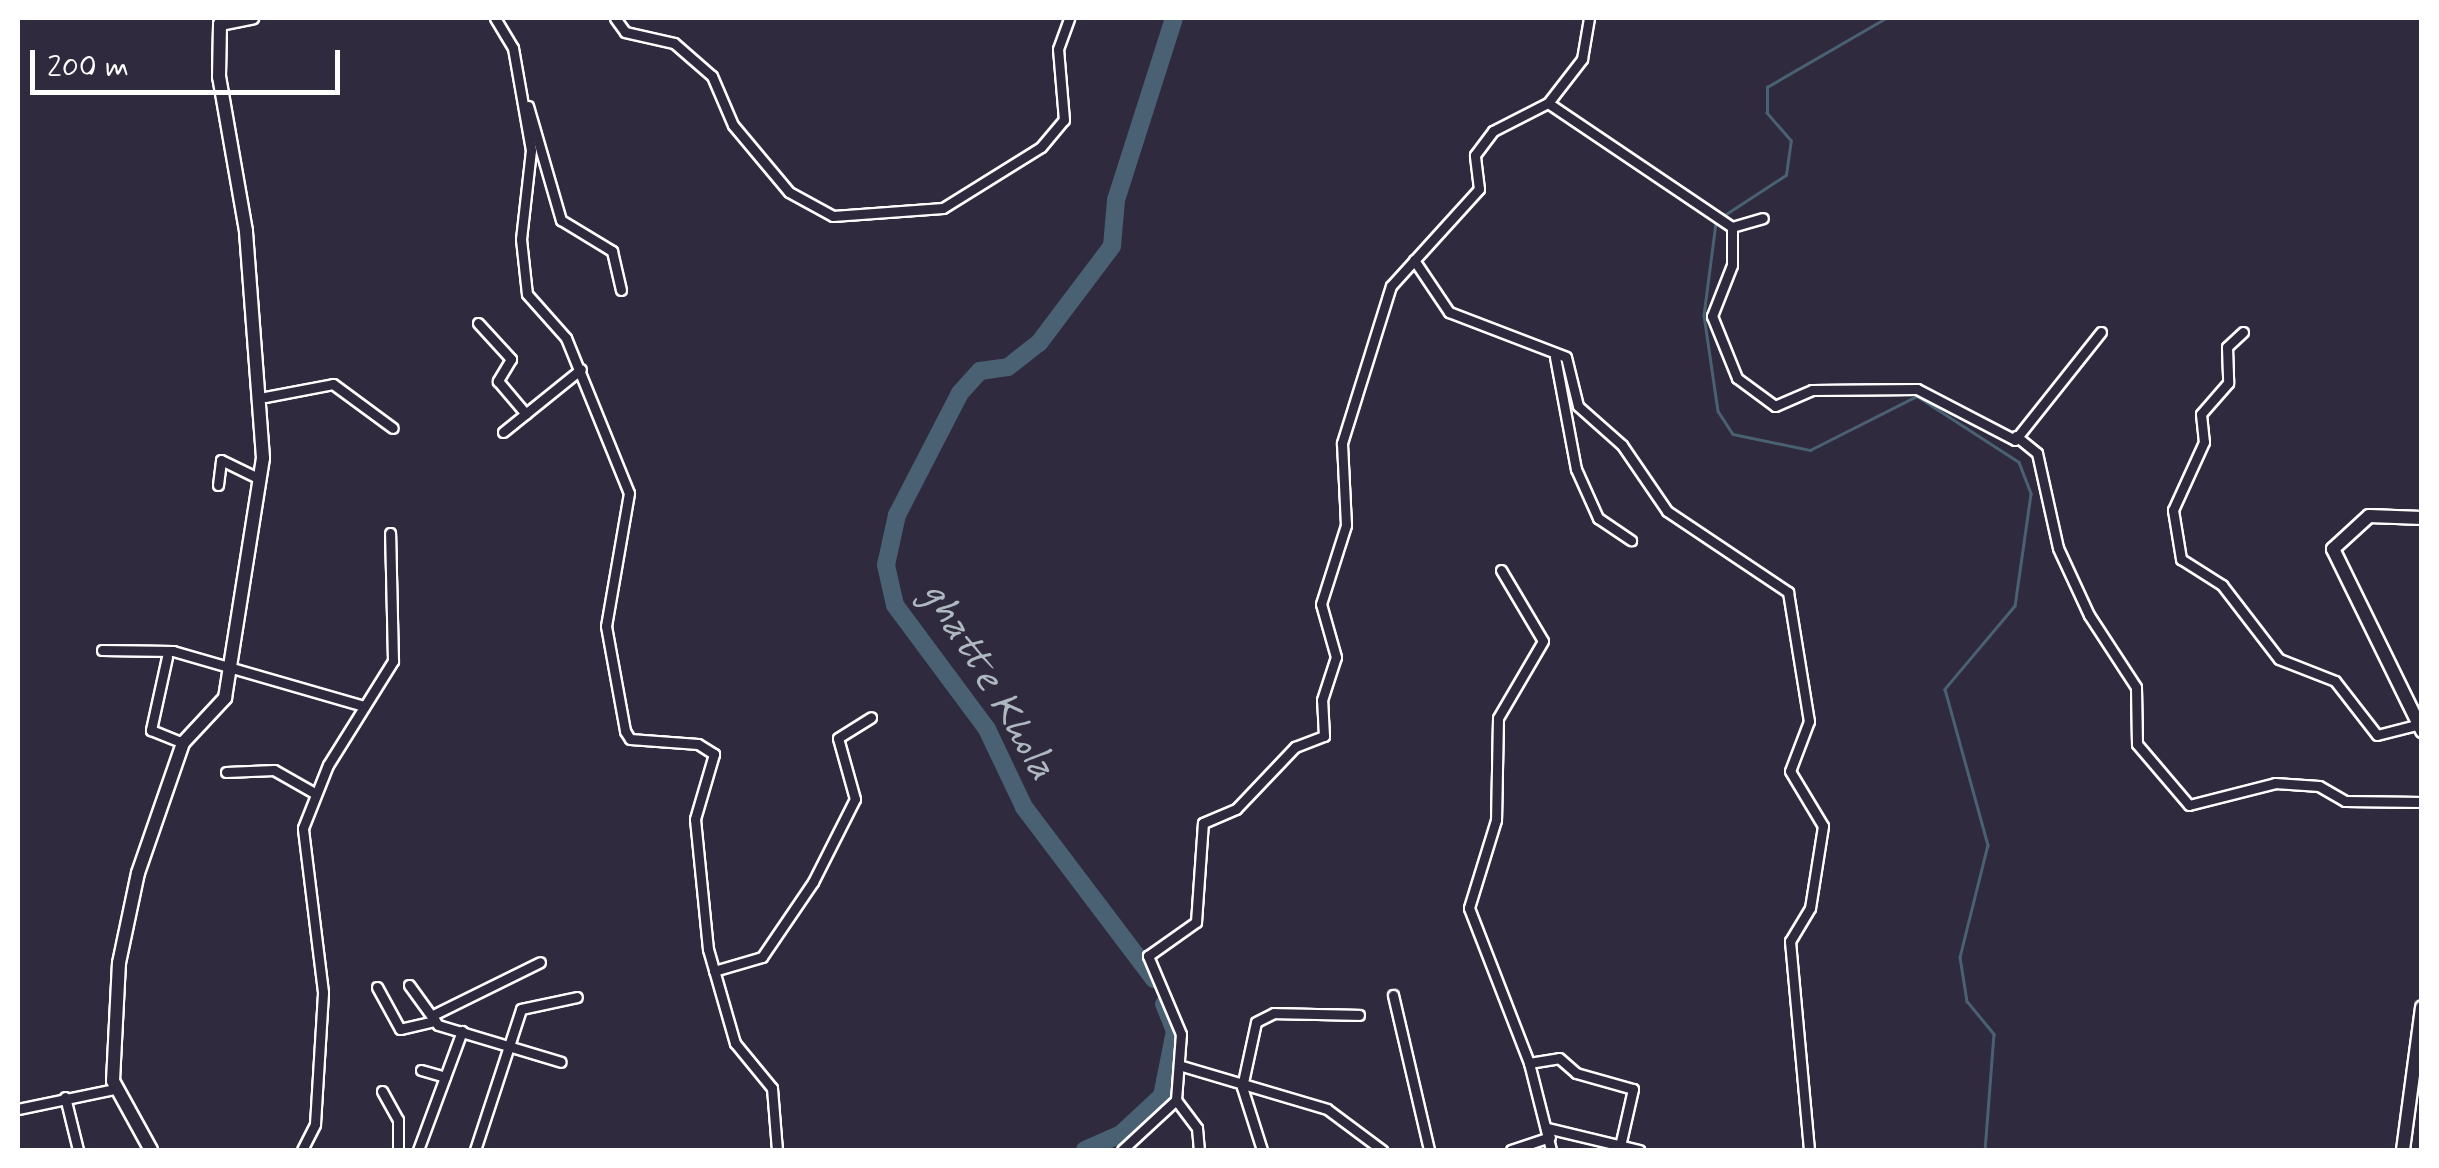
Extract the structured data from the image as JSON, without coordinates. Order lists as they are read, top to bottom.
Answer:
{
  "water": ["ghatte Khola"],
  "scale_bar": "200 m"
}
